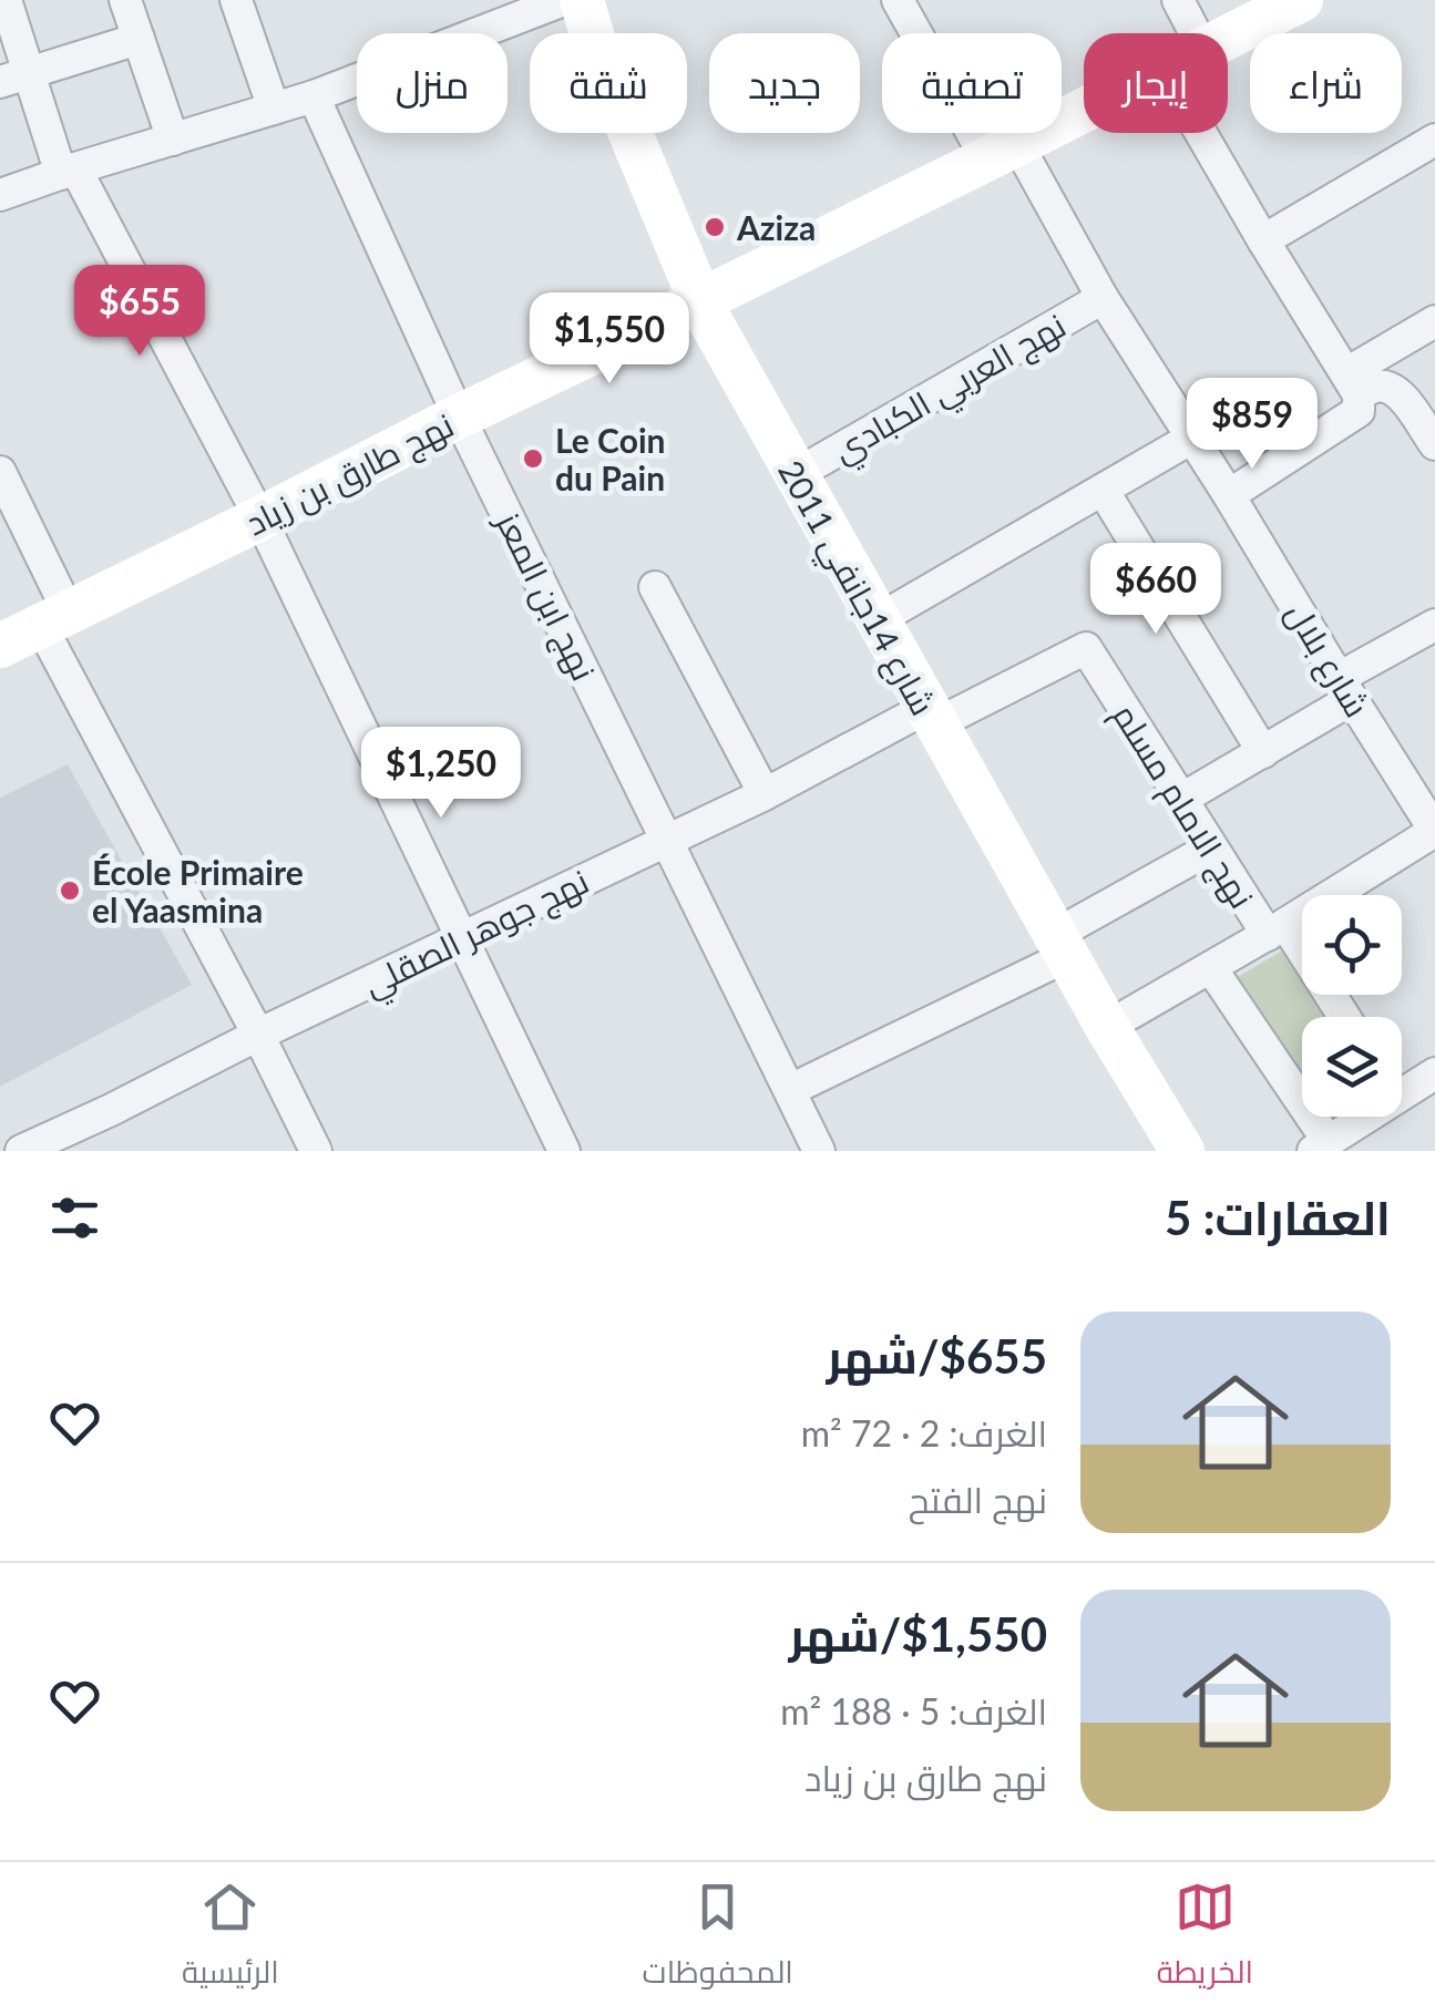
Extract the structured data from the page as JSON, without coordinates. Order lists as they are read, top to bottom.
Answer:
{
  "streets": {
    "street": [
      "نهج العربي الكبادي",
      "نهج طارق بن زياد",
      "شارع 14جانفي 2011",
      "نهج ابن المعز",
      "شارع بلال",
      "نهج الامام مسلم",
      "نهج جوهر الصقلي"
    ]
  },
  "crossings": [
    ["نهج العربي الكبادي", "شارع 14جانفي 2011"],
    ["نهج العربي الكبادي", "شارع بلال"],
    ["نهج طارق بن زياد", "شارع 14جانفي 2011"],
    ["نهج طارق بن زياد", "نهج ابن المعز"],
    ["نهج طارق بن زياد", "شارع بلال"],
    ["شارع 14جانفي 2011", "نهج الامام مسلم"],
    ["شارع 14جانفي 2011", "نهج جوهر الصقلي"],
    ["نهج ابن المعز", "نهج جوهر الصقلي"],
    ["نهج الامام مسلم", "نهج جوهر الصقلي"]
  ],
  "places": ["Aziza", "Le Coin du Pain", "École Primaire el Yaasmina"],
  "page": {
    "chip": [
      "شراء",
      "إيجار",
      "تصفية",
      "جديد",
      "شقة",
      "منزل"
    ],
    "price": [
      "$655",
      "$1,550",
      "$859",
      "$660",
      "$1,250"
    ],
    "heading": "العقارات: 5",
    "list": [
      {
        "name": "$655/شهر",
        "note": "الغرف: 2 · 72 m² · نهج الفتح"
      },
      {
        "name": "$1,550/شهر",
        "note": "الغرف: 5 · 188 m² · نهج طارق بن زياد"
      }
    ],
    "tabs": ["الخريطة", "المحفوظات", "الرئيسية"]
  }
}
